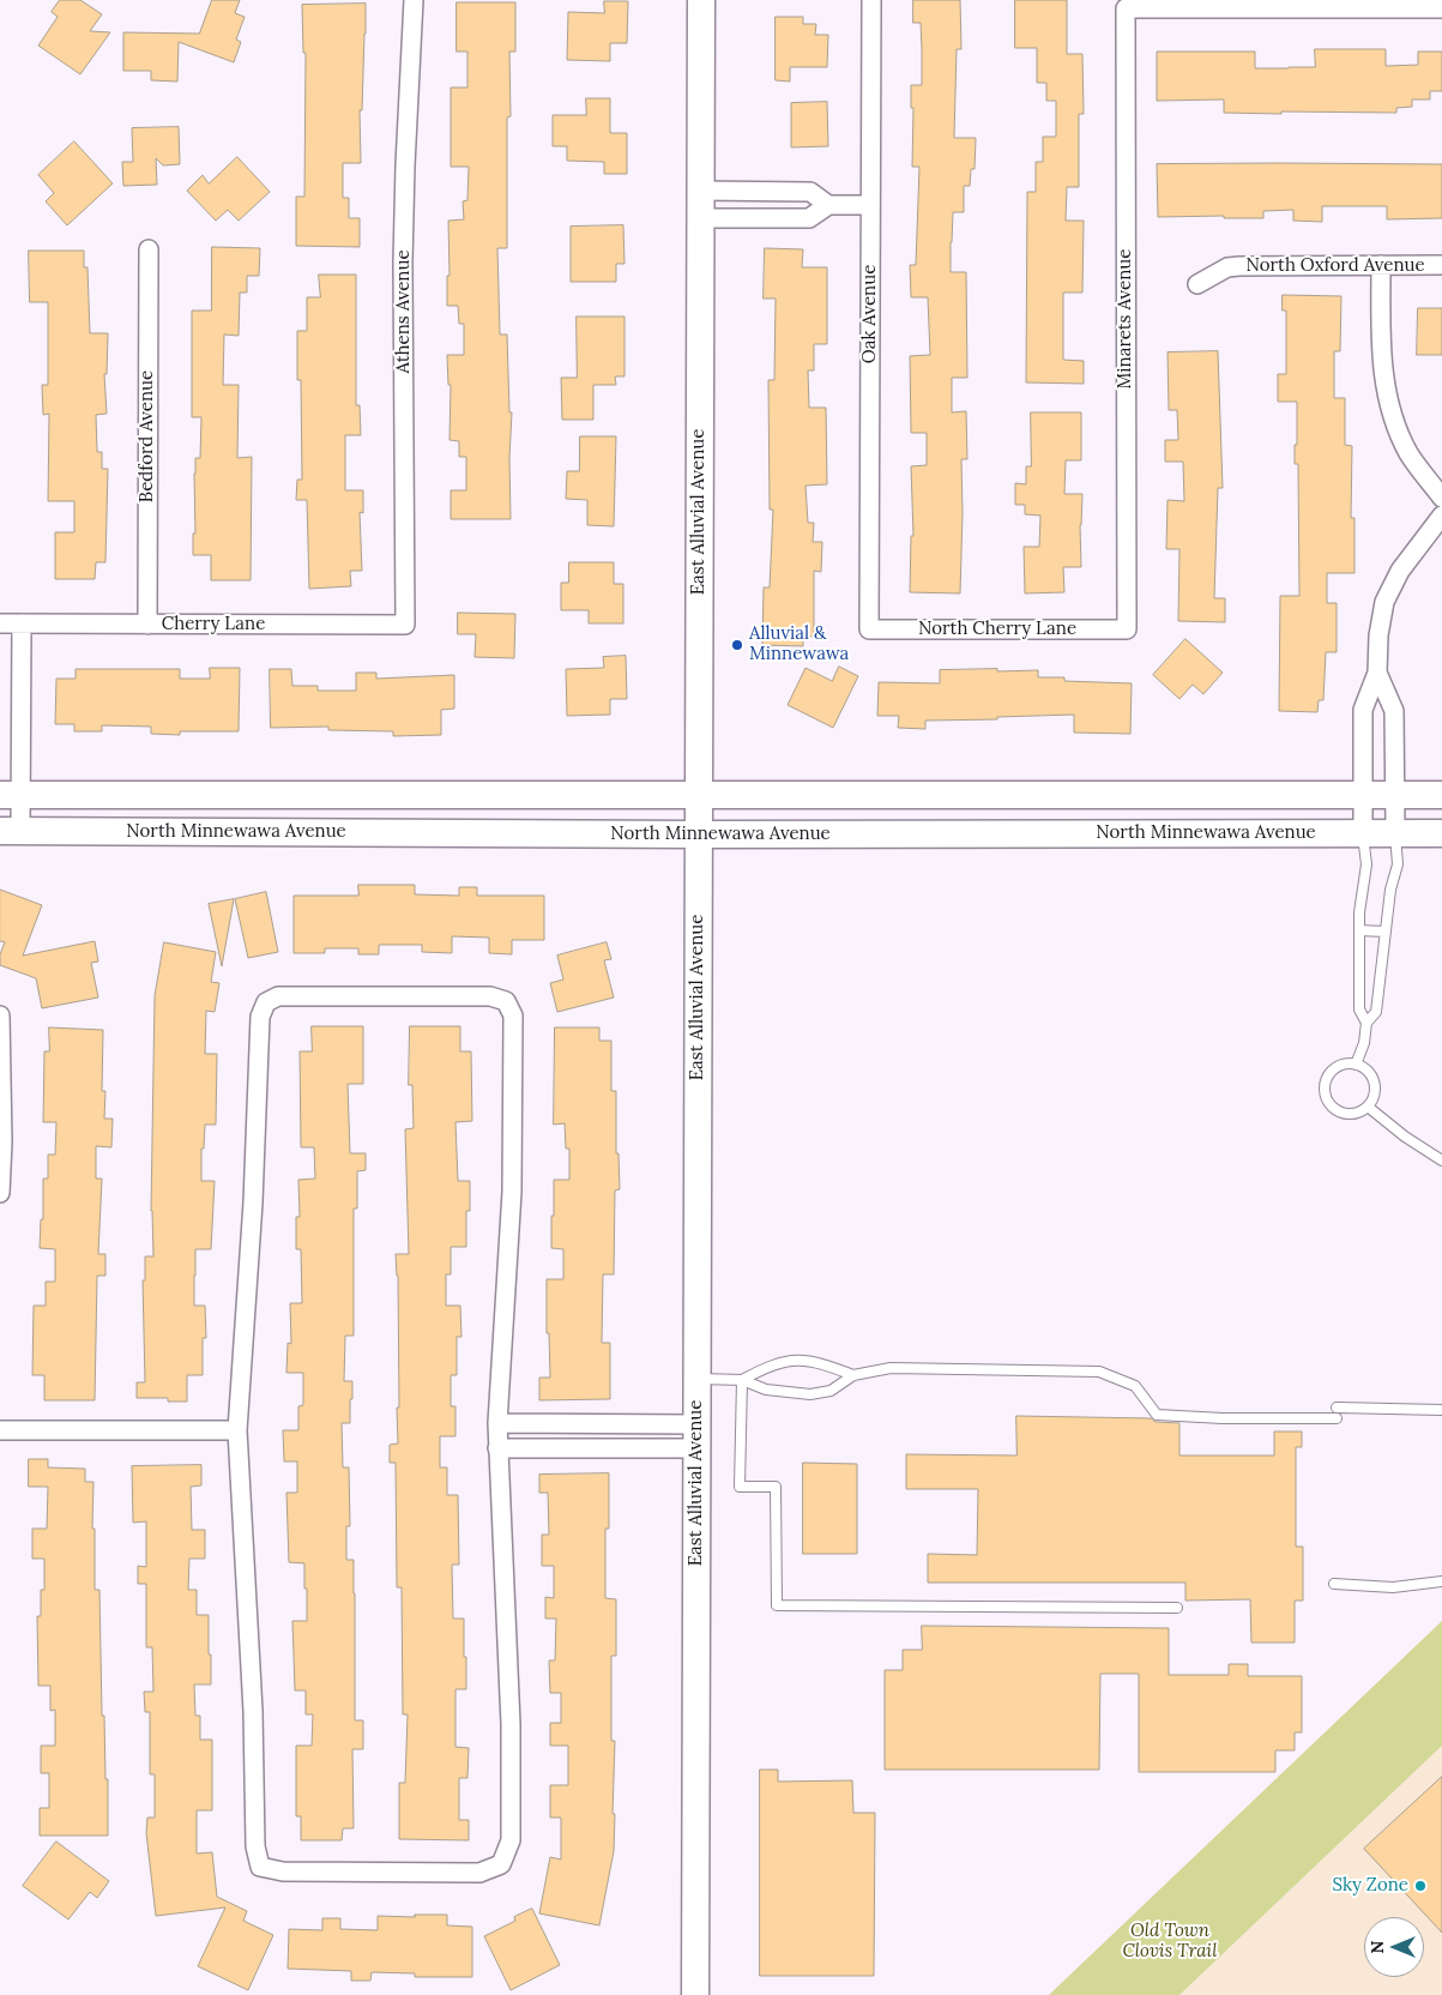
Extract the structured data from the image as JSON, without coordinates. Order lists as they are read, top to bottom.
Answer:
{
  "streets": {
    "main road": ["East Alluvial Avenue", "North Minnewawa Avenue"],
    "street": [
      "North Oxford Avenue",
      "Athens Avenue",
      "Oak Avenue",
      "Minarets Avenue",
      "Bedford Avenue",
      "Cherry Lane",
      "North Cherry Lane"
    ]
  },
  "crossings": [
    ["Athens Avenue", "Cherry Lane"],
    ["Oak Avenue", "North Cherry Lane"],
    ["Minarets Avenue", "North Cherry Lane"],
    ["Bedford Avenue", "Cherry Lane"],
    ["East Alluvial Avenue", "North Minnewawa Avenue"]
  ],
  "parks": ["Old Town Clovis Trail"],
  "places": ["Alluvial & Minnewawa", "Sky Zone"],
  "north": "left"
}
